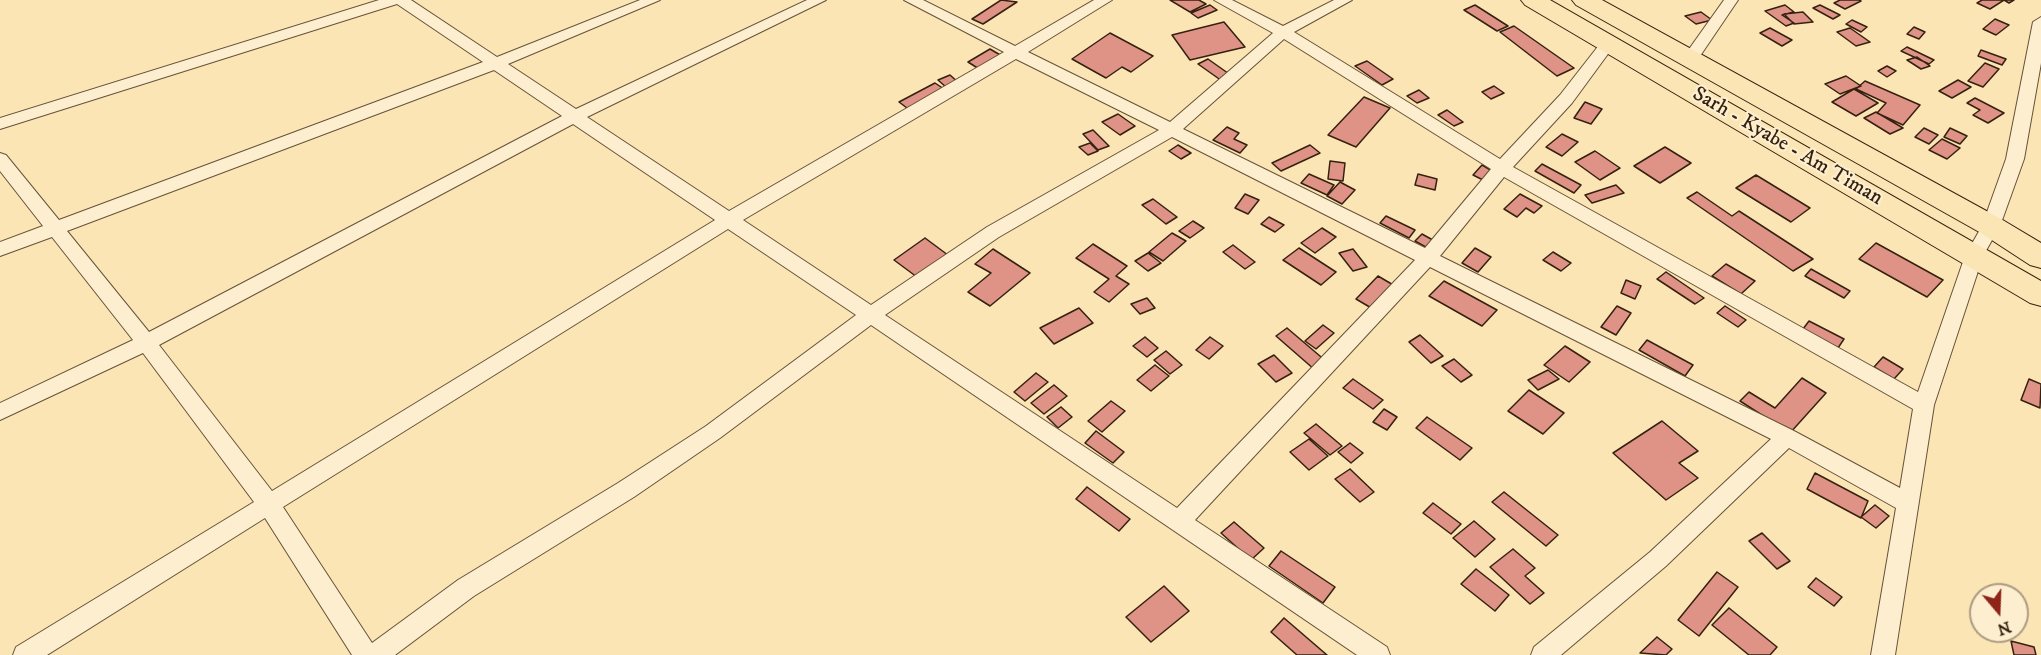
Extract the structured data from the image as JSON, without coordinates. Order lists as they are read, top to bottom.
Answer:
{
  "streets": {
    "highway": ["Sarh - Kyabe - Am Timan"]
  },
  "north": "bottom"
}
